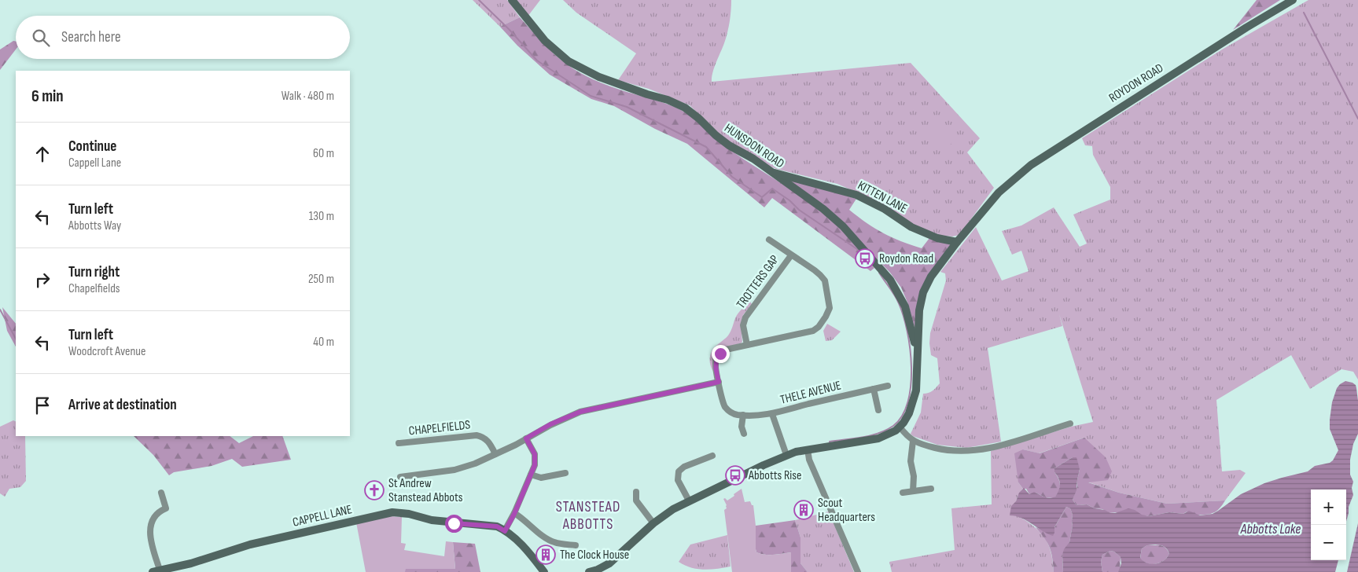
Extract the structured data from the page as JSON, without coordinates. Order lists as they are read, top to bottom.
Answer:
{
  "streets": {
    "main road": [
      "ROYDON ROAD",
      "HUNSDON ROAD",
      "KITTEN LANE",
      "CAPPELL LANE"
    ],
    "street": ["TROTTERS GAP", "THELE AVENUE", "CHAPELFIELDS"]
  },
  "crossings": [
    ["ROYDON ROAD", "HUNSDON ROAD"],
    ["ROYDON ROAD", "KITTEN LANE"],
    ["ROYDON ROAD", "THELE AVENUE"],
    ["HUNSDON ROAD", "KITTEN LANE"]
  ],
  "districts": ["STANSTEAD ABBOTTS"],
  "water": ["Abbotts Lake"],
  "places": {
    "bus stop": ["Roydon Road", "Abbotts Rise"],
    "church": ["St Andrew Stanstead Abbots"],
    "building": ["Scout Headquarters", "The Clock House"]
  },
  "page": {
    "search": "Search here",
    "heading": ["6 min", "Walk · 480 m"],
    "list": [
      ["Continue", "Cappell Lane", "60 m"],
      ["Turn left", "Abbotts Way", "130 m"],
      ["Turn right", "Chapelfields", "250 m"],
      ["Turn left", "Woodcroft Avenue", "40 m"],
      "Arrive at destination"
    ],
    "map_buttons": ["+", "−"]
  }
}
